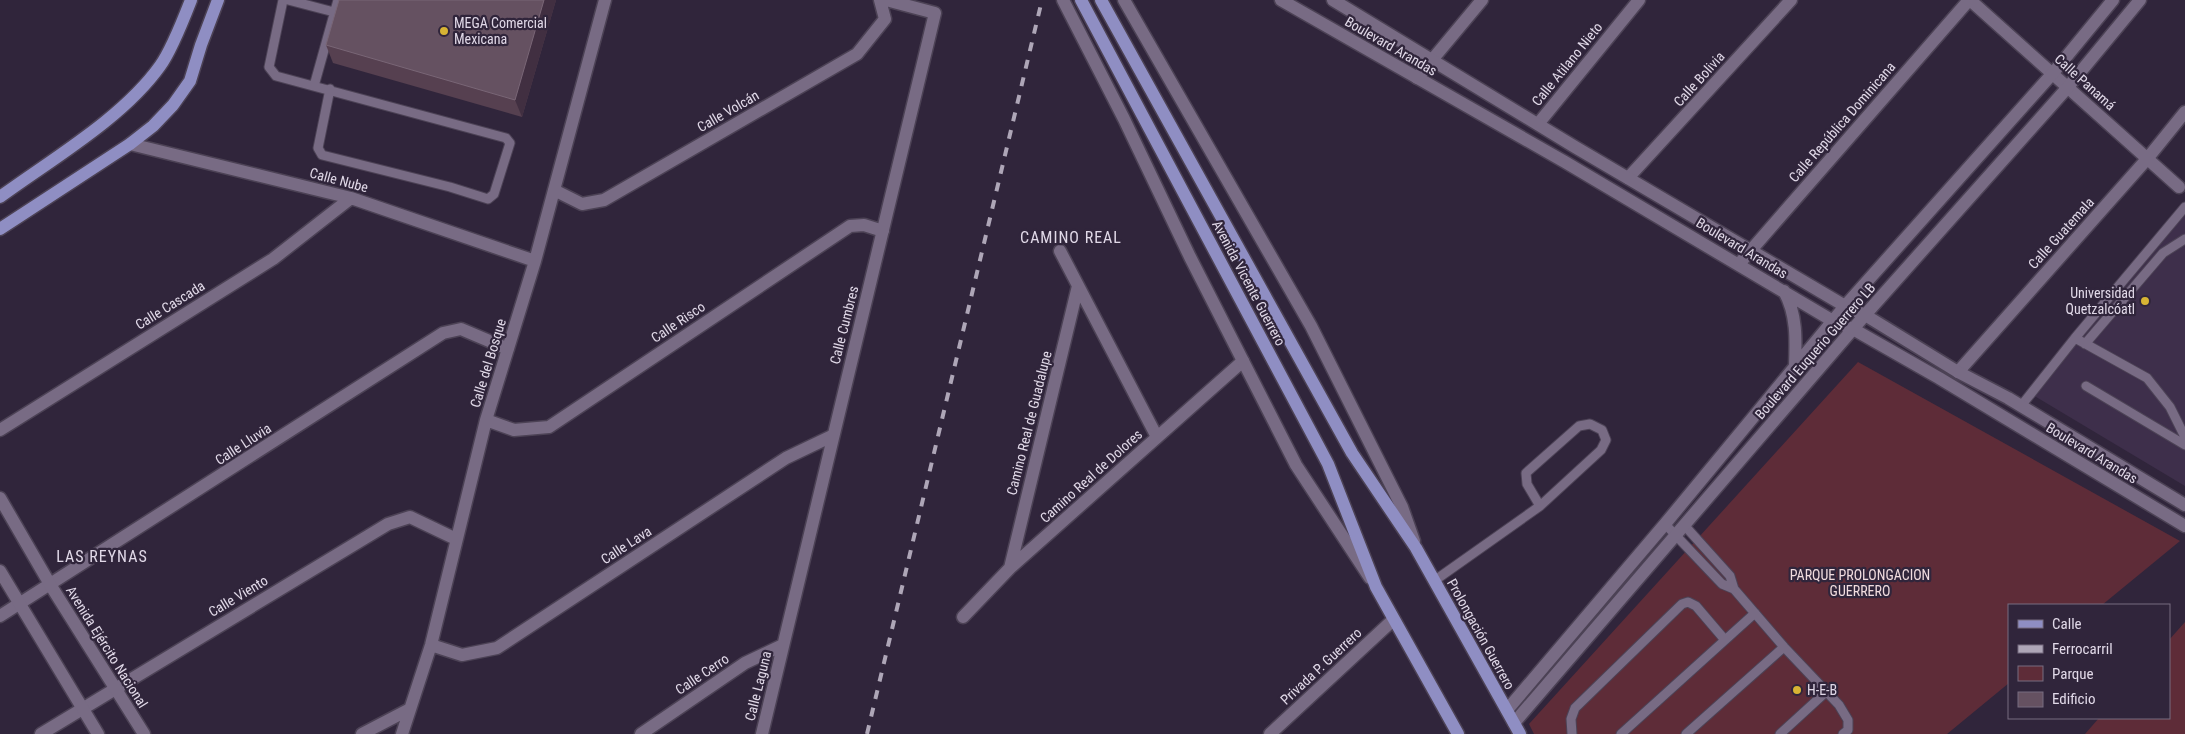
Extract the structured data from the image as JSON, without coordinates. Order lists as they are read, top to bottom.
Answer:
{
  "streets": {
    "main road": ["Avenida Vicente Guerrero", "Prolongación Guerrero"],
    "street": [
      "Boulevard Arandas",
      "Calle Atilano Nieto",
      "Calle Bolivia",
      "Calle Panamá",
      "Calle Volcán",
      "Calle República Dominicana",
      "Calle Nube",
      "Calle Guatemala",
      "Calle Cascada",
      "Calle Risco",
      "Calle Cumbres",
      "Boulevard Euquerio Guerrero LB",
      "Calle del Bosque",
      "Camino Real de Guadalupe",
      "Calle Lluvia",
      "Camino Real de Dolores",
      "Calle Lava",
      "Calle Viento",
      "Avenida Ejército Nacional",
      "Privada P. Guerrero",
      "Calle Cerro",
      "Calle Laguna"
    ]
  },
  "crossings": [
    ["Boulevard Arandas", "Calle Atilano Nieto"],
    ["Boulevard Arandas", "Calle Bolivia"],
    ["Boulevard Arandas", "Calle República Dominicana"],
    ["Boulevard Arandas", "Calle Guatemala"],
    ["Boulevard Arandas", "Boulevard Euquerio Guerrero LB"],
    ["Calle Panamá", "Calle República Dominicana"],
    ["Calle Panamá", "Calle Guatemala"],
    ["Calle Panamá", "Boulevard Euquerio Guerrero LB"],
    ["Calle Volcán", "Calle del Bosque"],
    ["Calle Nube", "Calle Cascada"],
    ["Calle Nube", "Calle del Bosque"],
    ["Avenida Vicente Guerrero", "Prolongación Guerrero"],
    ["Calle Risco", "Calle Cumbres"],
    ["Calle Risco", "Calle del Bosque"],
    ["Calle Cumbres", "Calle Lava"],
    ["Calle Cumbres", "Calle Cerro"],
    ["Calle Cumbres", "Calle Laguna"],
    ["Boulevard Euquerio Guerrero LB", "Prolongación Guerrero"],
    ["Calle del Bosque", "Calle Lluvia"],
    ["Calle del Bosque", "Calle Lava"],
    ["Calle del Bosque", "Calle Viento"],
    ["Camino Real de Guadalupe", "Camino Real de Dolores"],
    ["Calle Lluvia", "Avenida Ejército Nacional"],
    ["Calle Viento", "Avenida Ejército Nacional"],
    ["Calle Cerro", "Calle Laguna"]
  ],
  "districts": ["CAMINO REAL", "LAS REYNAS"],
  "parks": ["PARQUE PROLONGACION GUERRERO"],
  "places": ["MEGA Comercial Mexicana", "Universidad Quetzalcóatl", "H-E-B"],
  "legend": [
    "Calle",
    "Ferrocarril",
    "Parque",
    "Edificio"
  ]
}
